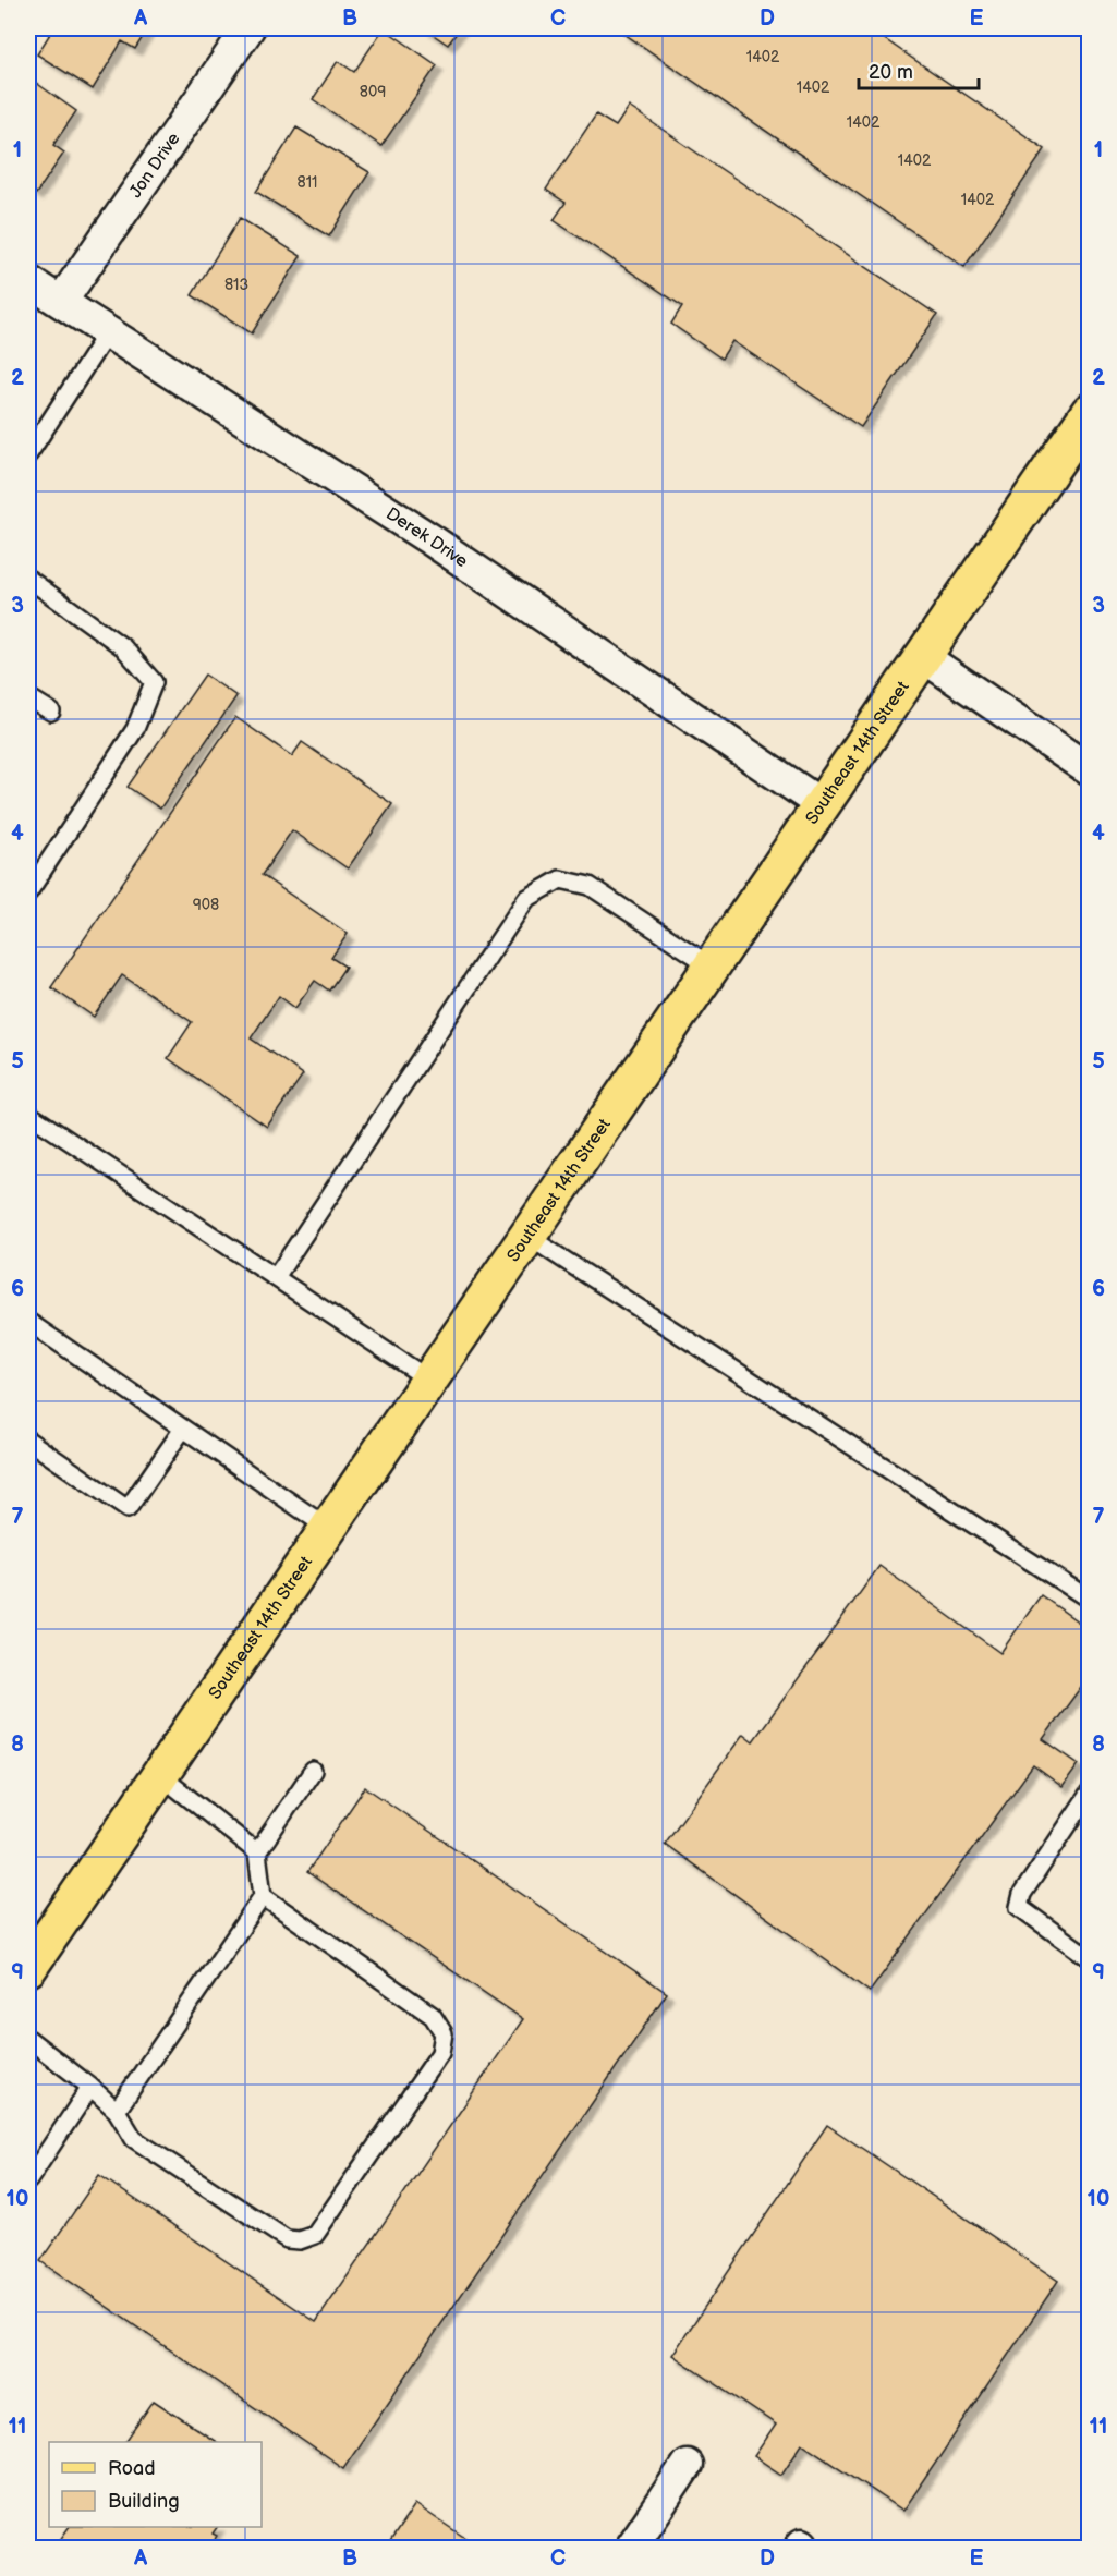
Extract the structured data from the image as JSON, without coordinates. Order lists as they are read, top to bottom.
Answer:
{
  "streets": {
    "main road": ["Southeast 14th Street"],
    "street": ["Jon Drive", "Derek Drive"]
  },
  "crossings": [
    ["Jon Drive", "Derek Drive"],
    ["Derek Drive", "Southeast 14th Street"]
  ],
  "house_numbers": [
    "1402",
    "1402",
    "809",
    "1402",
    "1402",
    "811",
    "1402",
    "813",
    "908"
  ],
  "legend": ["Road", "Building"],
  "scale_bar": "20 m",
  "grid": {
    "columns": [
      "A",
      "B",
      "C",
      "D",
      "E"
    ],
    "rows": [
      "1",
      "2",
      "3",
      "4",
      "5",
      "6",
      "7",
      "8",
      "9",
      "10",
      "11"
    ]
  }
}
